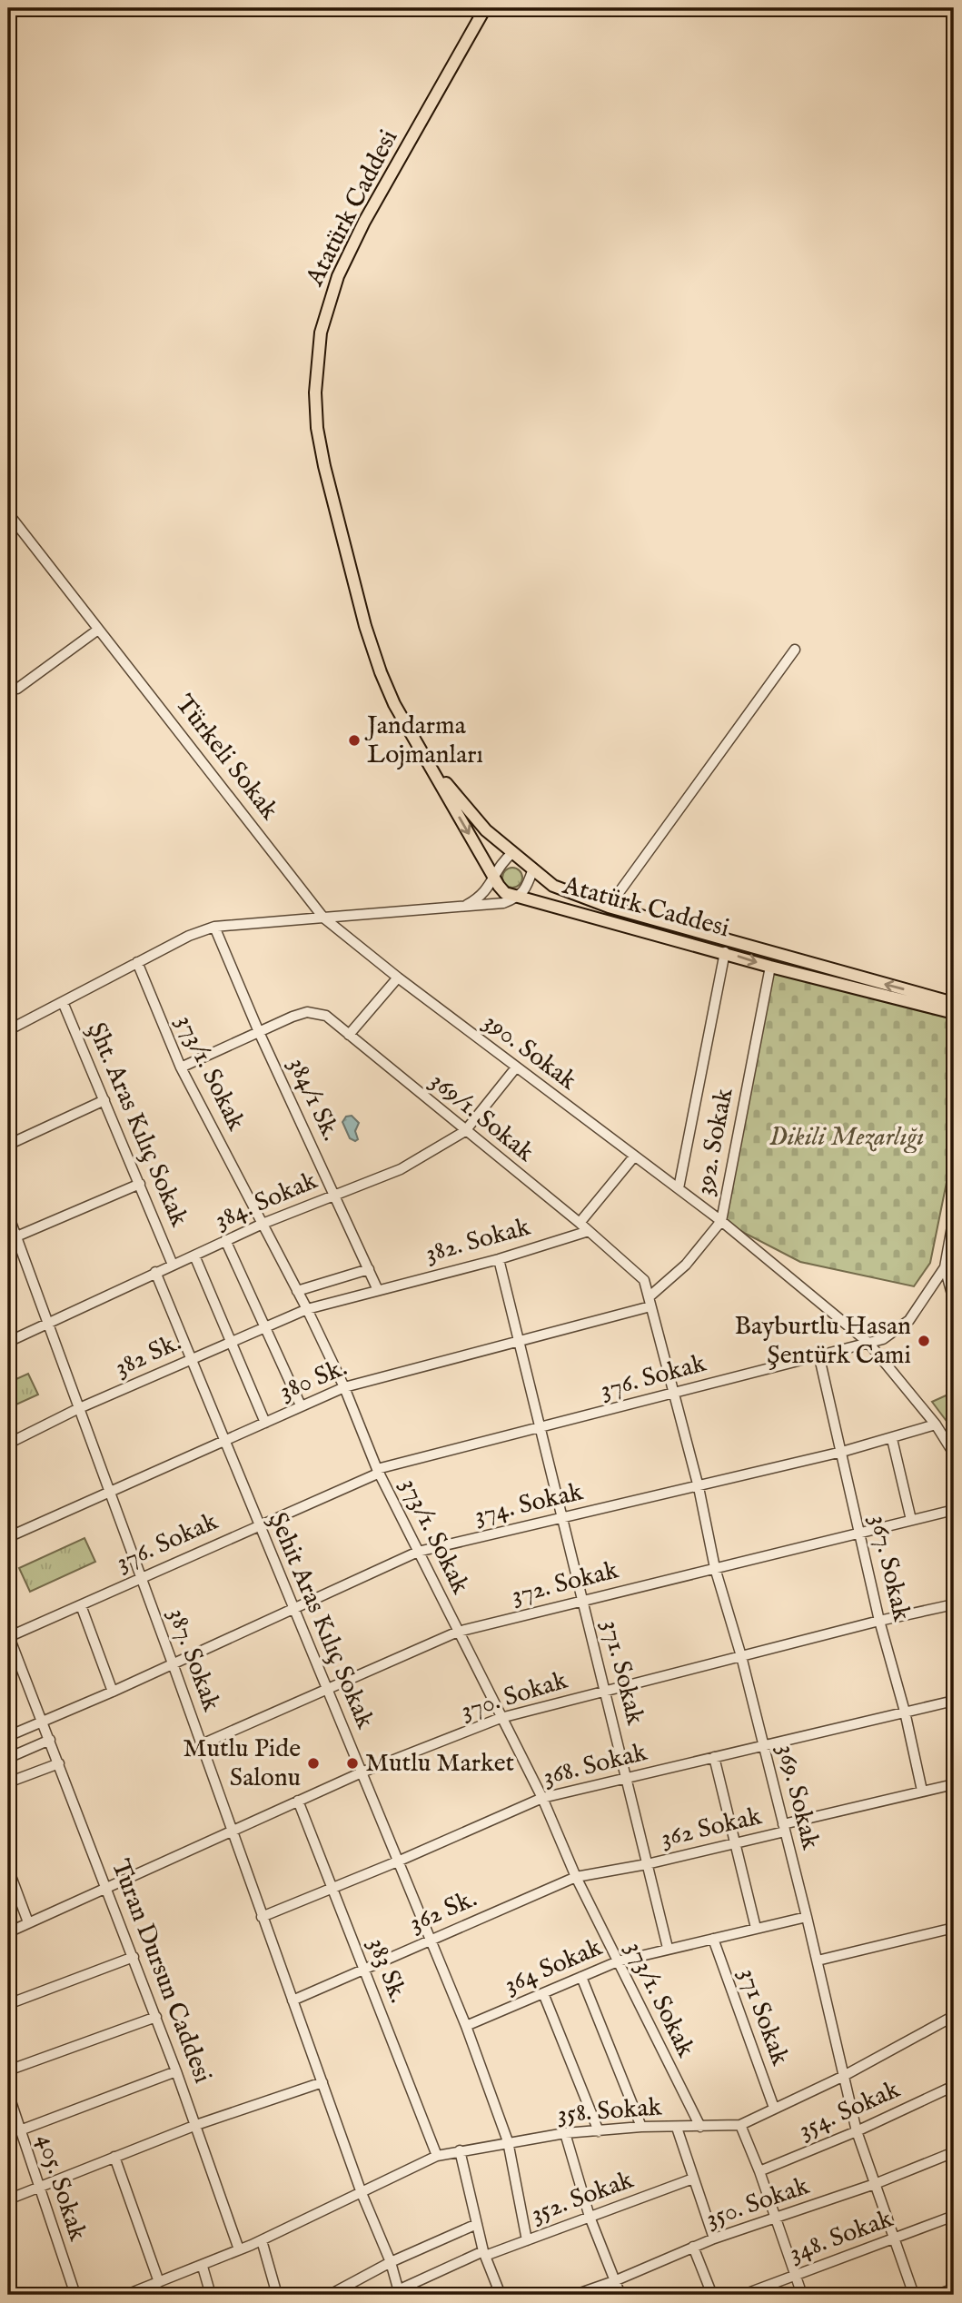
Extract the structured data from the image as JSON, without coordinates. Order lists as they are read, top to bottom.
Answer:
{
  "streets": {
    "main road": ["Atatürk Caddesi"],
    "street": [
      "Türkeli Sokak",
      "390. Sokak",
      "373/1. Sokak",
      "384/1 Sk.",
      "369/1. Sokak",
      "Şht. Aras Kılıç Sokak",
      "392. Sokak",
      "384. Sokak",
      "382. Sokak",
      "382 Sk.",
      "376. Sokak",
      "380 Sk.",
      "374. Sokak",
      "367. Sokak",
      "372. Sokak",
      "Şehit Aras Kılıç Sokak",
      "387. Sokak",
      "371. Sokak",
      "370. Sokak",
      "368. Sokak",
      "369. Sokak",
      "362 Sokak",
      "362 Sk.",
      "364 Sokak",
      "383 Sk.",
      "Turan Dursun Caddesi",
      "371 Sokak",
      "354. Sokak",
      "358. Sokak",
      "405. Sokak",
      "352. Sokak",
      "350. Sokak",
      "348. Sokak"
    ]
  },
  "crossings": [
    ["Atatürk Caddesi", "392. Sokak"],
    ["Türkeli Sokak", "390. Sokak"],
    ["390. Sokak", "392. Sokak"],
    ["390. Sokak", "384. Sokak"],
    ["390. Sokak", "376. Sokak"],
    ["390. Sokak", "374. Sokak"],
    ["373/1. Sokak", "369/1. Sokak"],
    ["373/1. Sokak", "384. Sokak"],
    ["373/1. Sokak", "382. Sokak"],
    ["373/1. Sokak", "382 Sk."],
    ["373/1. Sokak", "376. Sokak"],
    ["373/1. Sokak", "380 Sk."],
    ["373/1. Sokak", "374. Sokak"],
    ["373/1. Sokak", "372. Sokak"],
    ["373/1. Sokak", "370. Sokak"],
    ["373/1. Sokak", "368. Sokak"],
    ["373/1. Sokak", "362 Sokak"],
    ["373/1. Sokak", "362 Sk."],
    ["373/1. Sokak", "364 Sokak"],
    ["373/1. Sokak", "358. Sokak"],
    ["384/1 Sk.", "369/1. Sokak"],
    ["384/1 Sk.", "384. Sokak"],
    ["384/1 Sk.", "382. Sokak"],
    ["369/1. Sokak", "392. Sokak"],
    ["369/1. Sokak", "384. Sokak"],
    ["369/1. Sokak", "382. Sokak"],
    ["369/1. Sokak", "380 Sk."],
    ["369/1. Sokak", "369. Sokak"],
    ["Şht. Aras Kılıç Sokak", "384. Sokak"],
    ["392. Sokak", "380 Sk."],
    ["392. Sokak", "369. Sokak"],
    ["384. Sokak", "Şehit Aras Kılıç Sokak"],
    ["384. Sokak", "387. Sokak"],
    ["382. Sokak", "382 Sk."],
    ["382. Sokak", "371. Sokak"],
    ["382 Sk.", "Şehit Aras Kılıç Sokak"],
    ["382 Sk.", "387. Sokak"],
    ["376. Sokak", "367. Sokak"],
    ["376. Sokak", "Şehit Aras Kılıç Sokak"],
    ["376. Sokak", "387. Sokak"],
    ["376. Sokak", "371. Sokak"],
    ["376. Sokak", "369. Sokak"],
    ["376. Sokak", "Turan Dursun Caddesi"],
    ["380 Sk.", "Şehit Aras Kılıç Sokak"],
    ["380 Sk.", "387. Sokak"],
    ["380 Sk.", "371. Sokak"],
    ["380 Sk.", "369. Sokak"],
    ["374. Sokak", "367. Sokak"],
    ["374. Sokak", "Şehit Aras Kılıç Sokak"],
    ["374. Sokak", "387. Sokak"],
    ["374. Sokak", "371. Sokak"],
    ["374. Sokak", "369. Sokak"],
    ["374. Sokak", "Turan Dursun Caddesi"],
    ["367. Sokak", "372. Sokak"],
    ["367. Sokak", "370. Sokak"],
    ["367. Sokak", "368. Sokak"],
    ["367. Sokak", "362 Sokak"],
    ["372. Sokak", "Şehit Aras Kılıç Sokak"],
    ["372. Sokak", "387. Sokak"],
    ["372. Sokak", "371. Sokak"],
    ["372. Sokak", "369. Sokak"],
    ["Şehit Aras Kılıç Sokak", "370. Sokak"],
    ["Şehit Aras Kılıç Sokak", "368. Sokak"],
    ["Şehit Aras Kılıç Sokak", "362 Sk."],
    ["Şehit Aras Kılıç Sokak", "364 Sokak"],
    ["Şehit Aras Kılıç Sokak", "358. Sokak"],
    ["Şehit Aras Kılıç Sokak", "352. Sokak"],
    ["387. Sokak", "370. Sokak"],
    ["387. Sokak", "368. Sokak"],
    ["387. Sokak", "362 Sk."],
    ["387. Sokak", "358. Sokak"],
    ["387. Sokak", "352. Sokak"],
    ["371. Sokak", "370. Sokak"],
    ["371. Sokak", "368. Sokak"],
    ["371. Sokak", "362 Sokak"],
    ["371. Sokak", "364 Sokak"],
    ["370. Sokak", "369. Sokak"],
    ["370. Sokak", "383 Sk."],
    ["370. Sokak", "Turan Dursun Caddesi"],
    ["368. Sokak", "369. Sokak"],
    ["368. Sokak", "383 Sk."],
    ["369. Sokak", "362 Sokak"],
    ["369. Sokak", "364 Sokak"],
    ["369. Sokak", "354. Sokak"],
    ["369. Sokak", "358. Sokak"],
    ["369. Sokak", "350. Sokak"],
    ["369. Sokak", "348. Sokak"],
    ["362 Sokak", "362 Sk."],
    ["362 Sk.", "383 Sk."],
    ["364 Sokak", "371 Sokak"],
    ["383 Sk.", "358. Sokak"],
    ["371 Sokak", "358. Sokak"]
  ],
  "parks": ["Dikili Mezarlığı"],
  "places": [
    "Jandarma Lojmanları",
    "Bayburtlu Hasan Şentürk Cami",
    "Mutlu Pide Salonu",
    "Mutlu Market"
  ]
}
